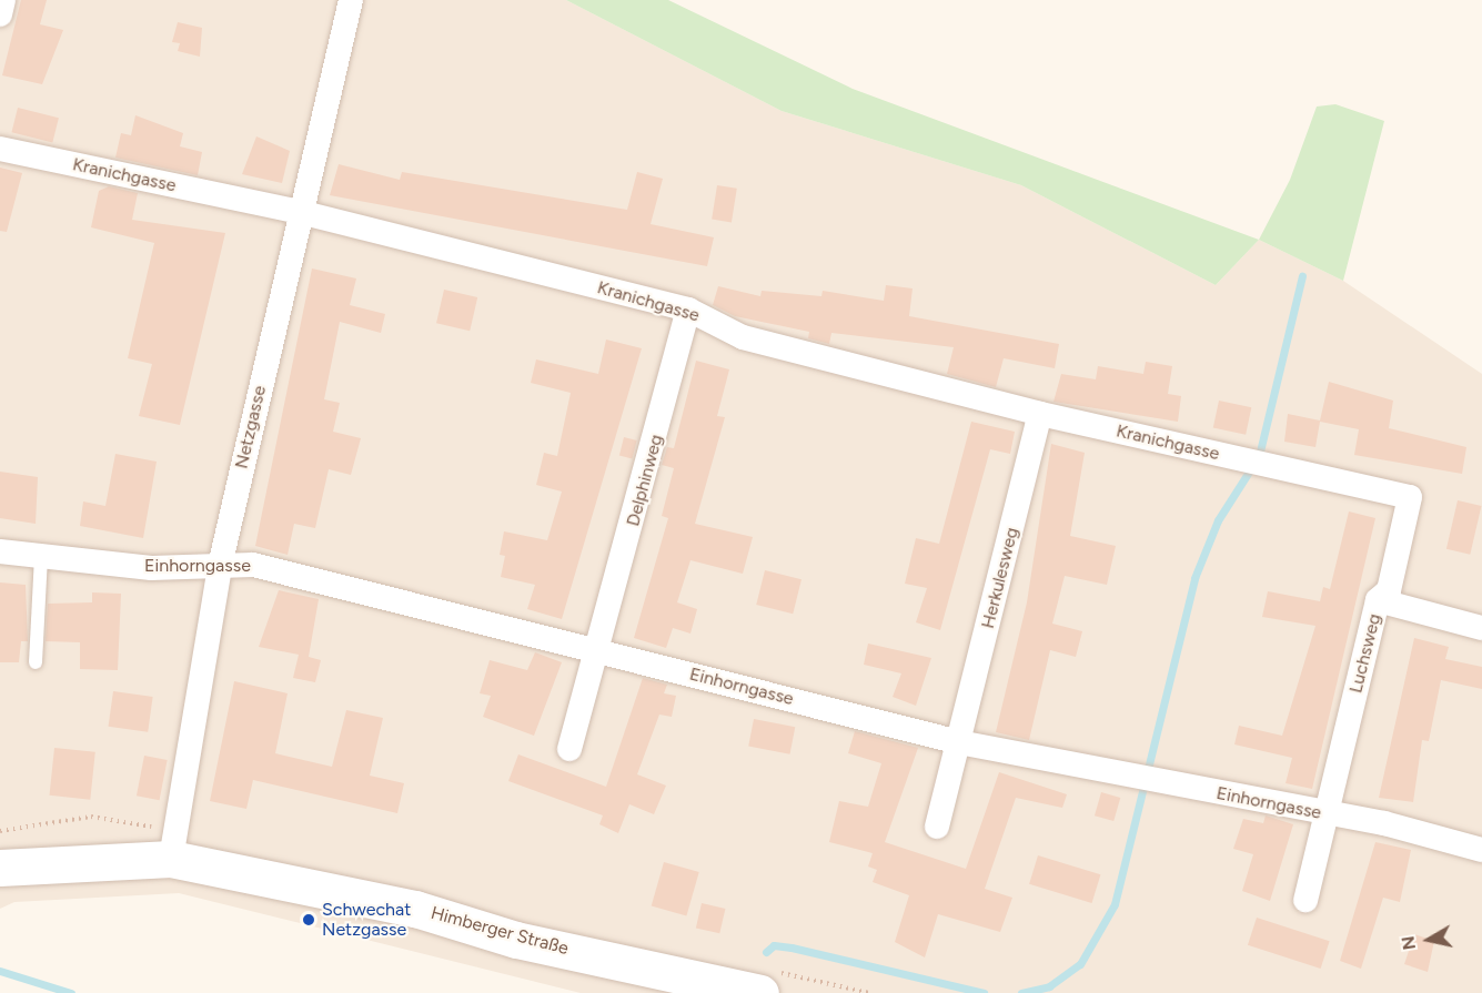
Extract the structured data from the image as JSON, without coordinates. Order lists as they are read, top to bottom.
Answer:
{
  "streets": {
    "main road": ["Himberger Straße"],
    "street": [
      "Kranichgasse",
      "Netzgasse",
      "Delphinweg",
      "Einhorngasse",
      "Herkulesweg",
      "Luchsweg"
    ]
  },
  "crossings": [
    ["Kranichgasse", "Netzgasse"],
    ["Kranichgasse", "Delphinweg"],
    ["Kranichgasse", "Herkulesweg"],
    ["Kranichgasse", "Luchsweg"],
    ["Netzgasse", "Einhorngasse"],
    ["Netzgasse", "Himberger Straße"],
    ["Delphinweg", "Einhorngasse"],
    ["Einhorngasse", "Herkulesweg"],
    ["Einhorngasse", "Luchsweg"]
  ],
  "places": ["Schwechat Netzgasse"],
  "north": "left"
}
